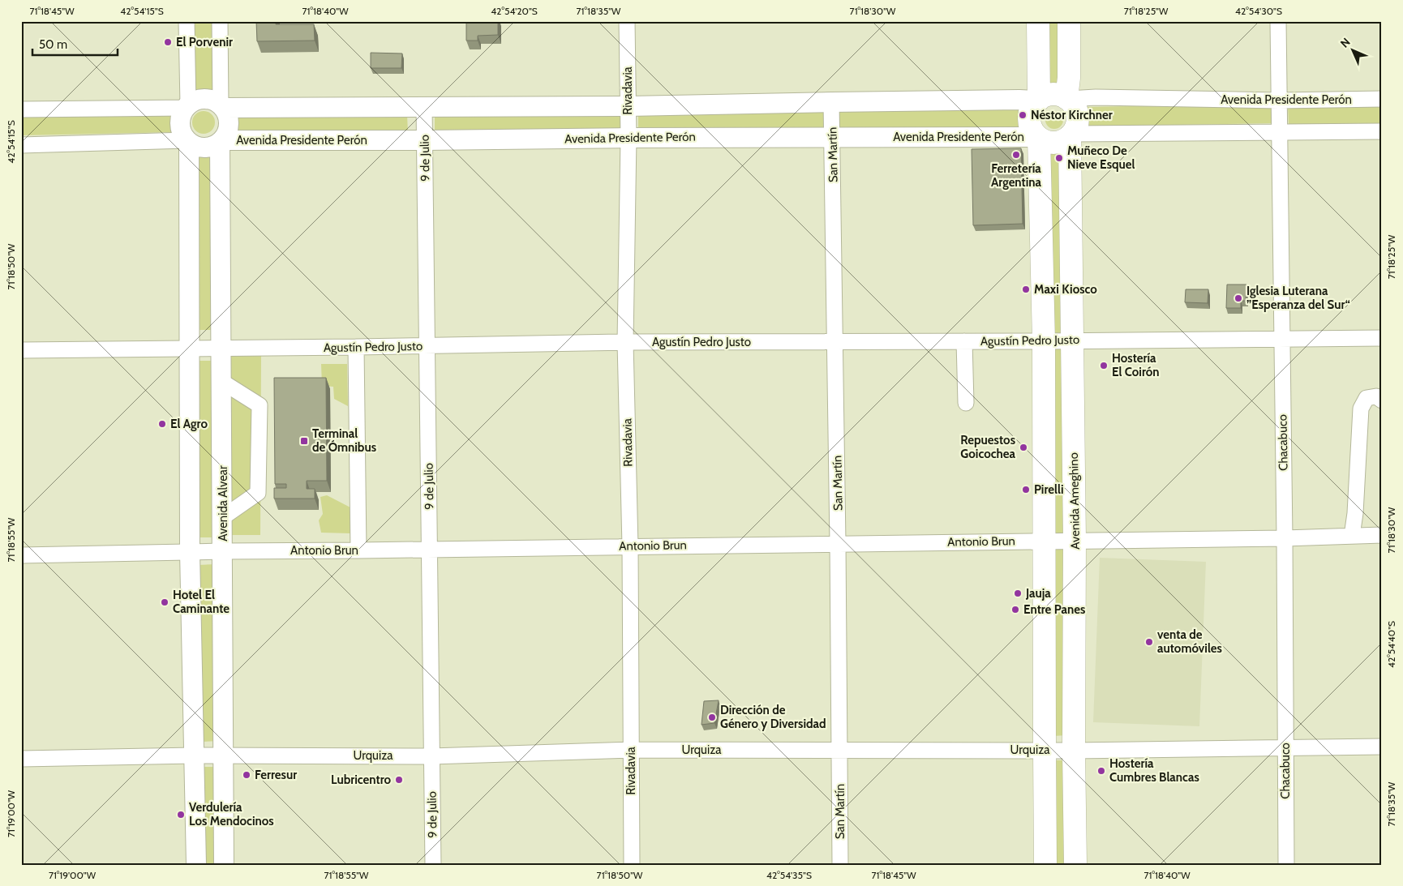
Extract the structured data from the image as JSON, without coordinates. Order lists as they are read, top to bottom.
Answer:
{
  "streets": {
    "highway": ["Avenida Ameghino"],
    "main road": ["Avenida Presidente Perón", "Avenida Alvear"],
    "street": [
      "Rivadavia",
      "San Martín",
      "9 de Julio",
      "Agustín Pedro Justo",
      "Chacabuco",
      "Antonio Brun",
      "Urquiza"
    ]
  },
  "crossings": [
    ["Rivadavia", "Avenida Presidente Perón"],
    ["Rivadavia", "Agustín Pedro Justo"],
    ["Rivadavia", "Antonio Brun"],
    ["Rivadavia", "Urquiza"],
    ["Avenida Presidente Perón", "San Martín"],
    ["Avenida Presidente Perón", "9 de Julio"],
    ["Avenida Presidente Perón", "Chacabuco"],
    ["Avenida Presidente Perón", "Avenida Ameghino"],
    ["Avenida Presidente Perón", "Avenida Alvear"],
    ["San Martín", "Agustín Pedro Justo"],
    ["San Martín", "Antonio Brun"],
    ["San Martín", "Urquiza"],
    ["9 de Julio", "Agustín Pedro Justo"],
    ["9 de Julio", "Antonio Brun"],
    ["9 de Julio", "Urquiza"],
    ["Agustín Pedro Justo", "Chacabuco"],
    ["Agustín Pedro Justo", "Avenida Ameghino"],
    ["Agustín Pedro Justo", "Avenida Alvear"],
    ["Chacabuco", "Antonio Brun"],
    ["Chacabuco", "Urquiza"],
    ["Avenida Ameghino", "Antonio Brun"],
    ["Avenida Ameghino", "Urquiza"],
    ["Avenida Alvear", "Antonio Brun"],
    ["Avenida Alvear", "Urquiza"]
  ],
  "places": {
    "other": [
      "El Porvenir",
      "Néstor Kirchner",
      "Ferretería Argentina",
      "Muñeco De Nieve Esquel",
      "Maxi Kiosco",
      "Iglesia Luterana ”Esperanza del Sur“",
      "Hostería El Coirón",
      "El Agro",
      "Repuestos Goicochea",
      "Pirelli",
      "Jauja",
      "Hotel El Caminante",
      "Entre Panes",
      "venta de automóviles",
      "Dirección de Género y Diversidad",
      "Hostería Cumbres Blancas",
      "Ferresur",
      "Lubricentro",
      "Verdulería Los Mendocinos"
    ],
    "transit": ["Terminal de Ómnibus"]
  },
  "scale_bar": "50 m",
  "north": "top left",
  "coordinates": [
    "71°18'45\"W",
    "42°54'15\"S",
    "71°18'40\"W",
    "42°54'20\"S",
    "71°18'35\"W",
    "71°18'30\"W",
    "71°18'25\"W",
    "42°54'30\"S",
    "71°18'50\"W",
    "71°18'55\"W",
    "42°54'40\"S",
    "71°19'00\"W",
    "42°54'35\"S"
  ]
}
